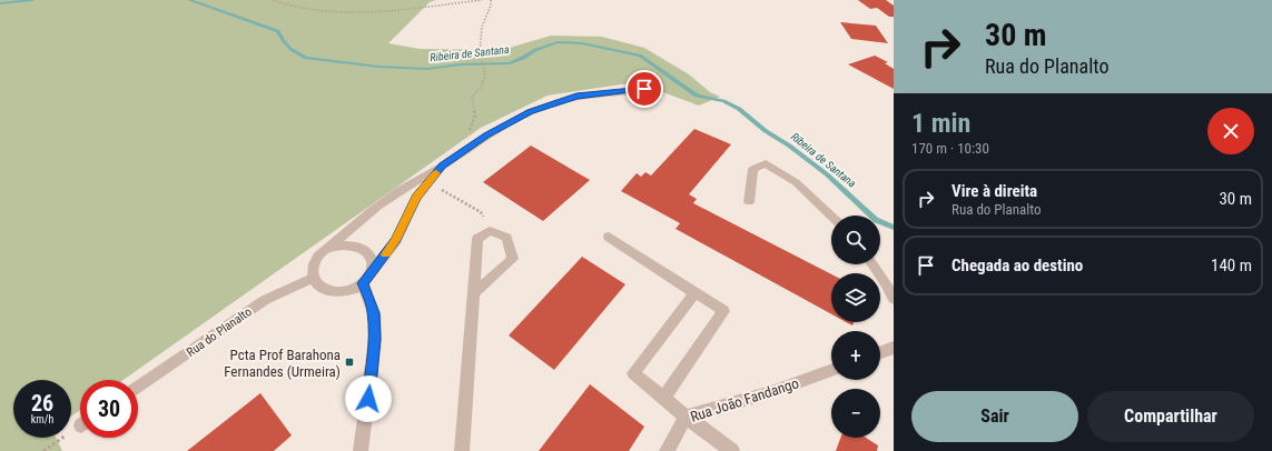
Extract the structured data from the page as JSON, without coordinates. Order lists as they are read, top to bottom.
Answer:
{
  "streets": {
    "street": ["Rua do Planalto", "Rua João Fandango"]
  },
  "water": ["Ribeira de Santana"],
  "places": {
    "transit": ["Pcta Prof Barahona Fernandes (Urmeira)"]
  },
  "page": {
    "turn": ["30 m", "Rua do Planalto"],
    "heading": ["1 min", "170 m · 10:30"],
    "list": [
      {
        "name": "Vire à direita",
        "note": "Rua do Planalto",
        "value": "30 m"
      },
      {
        "name": "Chegada ao destino",
        "value": "140 m"
      }
    ],
    "map_buttons": ["+", "−"],
    "speed": "26 km/h",
    "limit": "30",
    "buttons": ["Sair", "Compartilhar"]
  }
}
